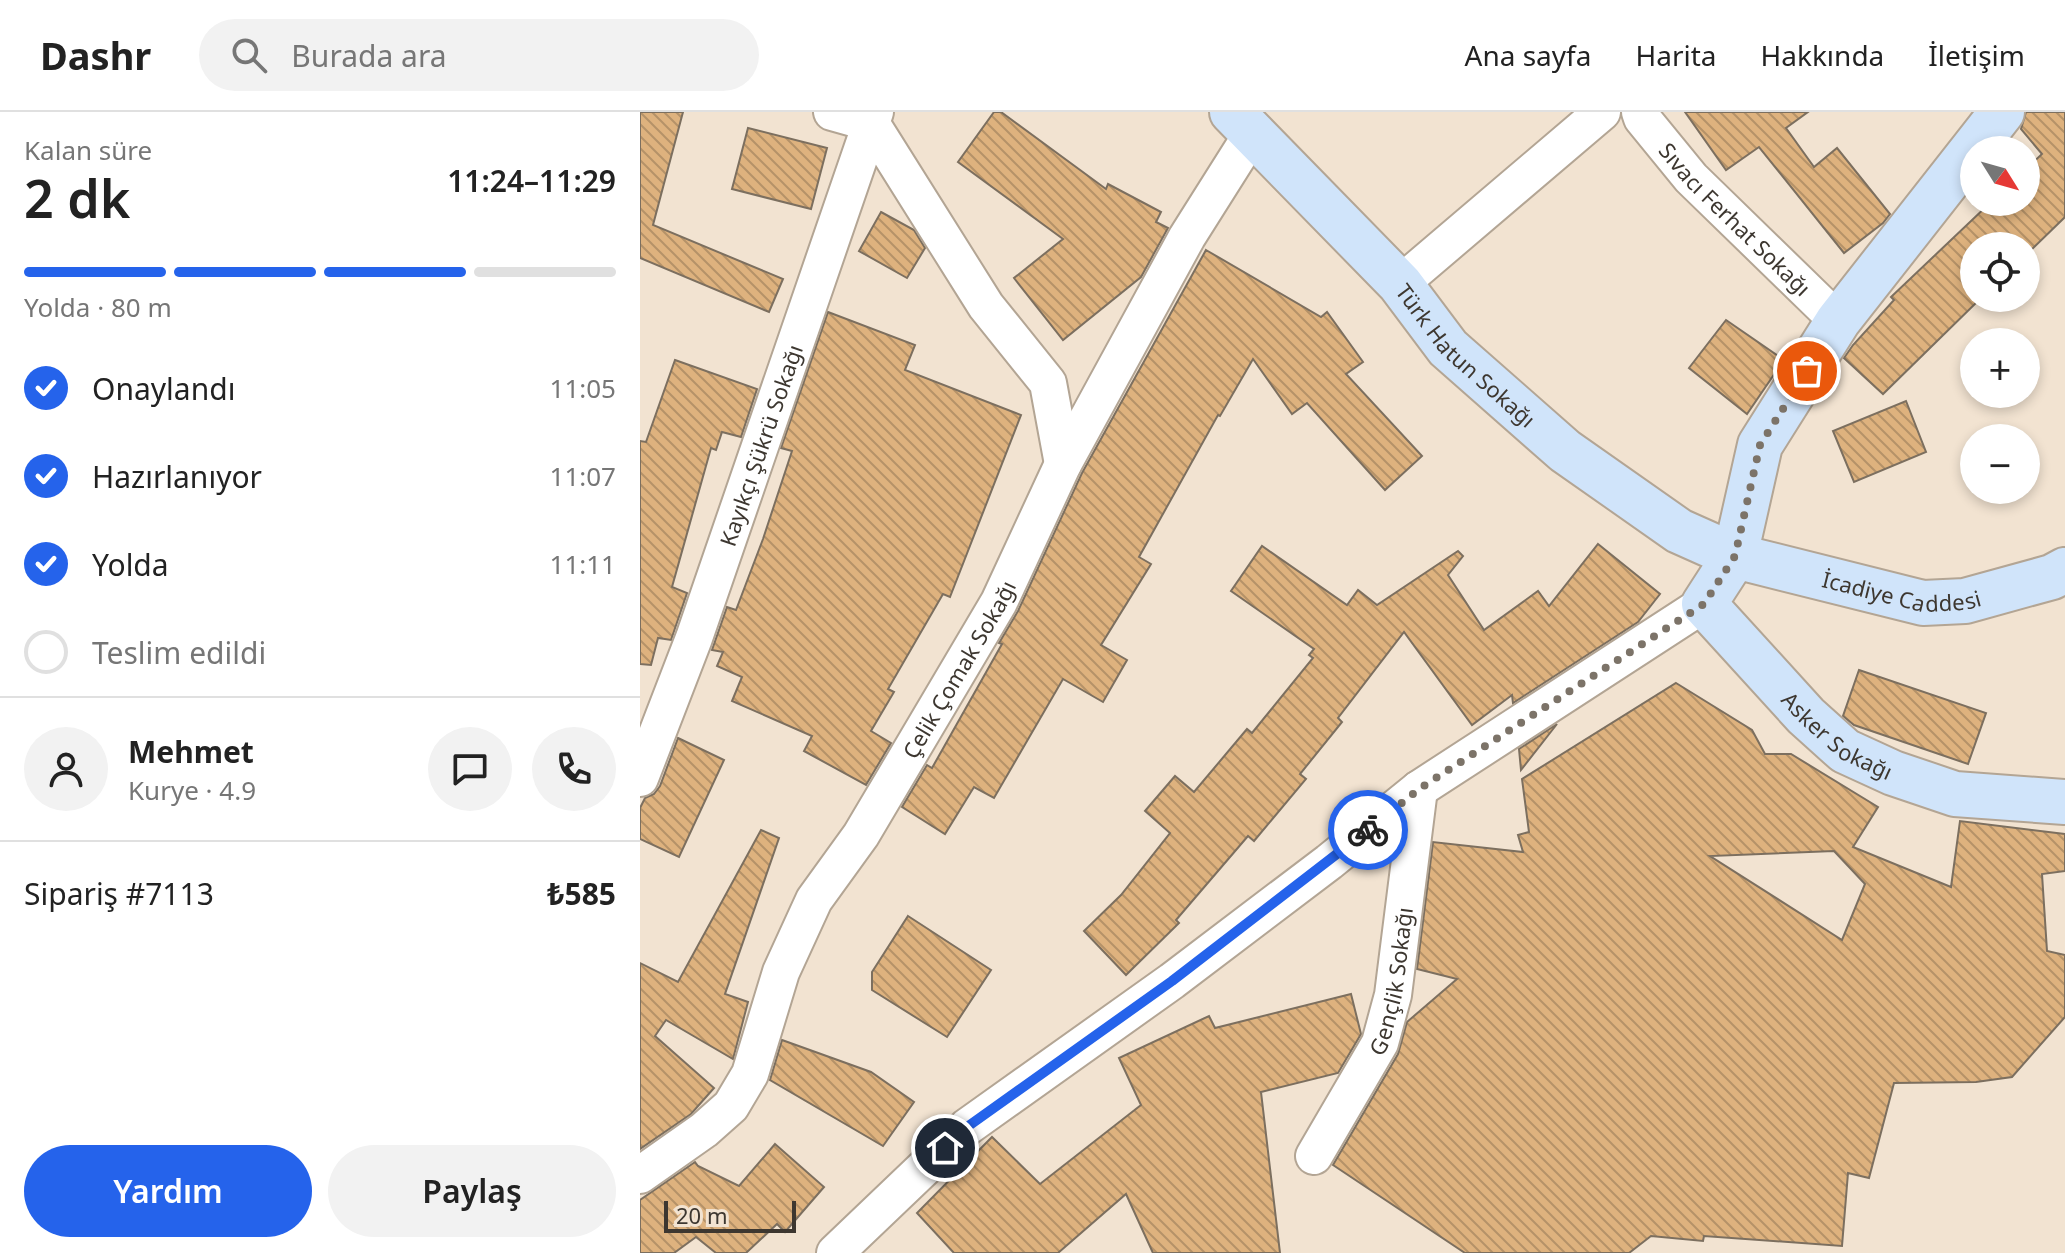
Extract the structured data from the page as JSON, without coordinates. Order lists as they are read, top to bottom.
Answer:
{
  "streets": {
    "street": [
      "Sıvacı Ferhat Sokağı",
      "Türk Hatun Sokağı",
      "Kayıkçı Şükrü Sokağı",
      "İcadiye Caddesi",
      "Çelik Çomak Sokağı",
      "Asker Sokağı",
      "Gençlik Sokağı"
    ]
  },
  "crossings": [
    ["Türk Hatun Sokağı", "İcadiye Caddesi"],
    ["Türk Hatun Sokağı", "Çelik Çomak Sokağı"]
  ],
  "scale_bar": "20 m",
  "north": "bottom right",
  "page": {
    "header": "Dashr",
    "search": "Burada ara",
    "nav": [
      "Ana sayfa",
      "Harita",
      "Hakkında",
      "İletişim"
    ],
    "heading": ["2 dk", "Kalan süre", "11:24–11:29"],
    "panel": [
      "Mehmet",
      "Kurye · 4.9",
      "Sipariş #7113",
      "₺585"
    ],
    "map_buttons": ["+", "−"],
    "bar": "Yolda · 80 m",
    "list": [
      ["Onaylandı", "11:05"],
      ["Hazırlanıyor", "11:07"],
      ["Yolda", "11:11"],
      "Teslim edildi"
    ],
    "buttons": ["Yardım", "Paylaş"],
    "scale": "20 m"
  }
}
